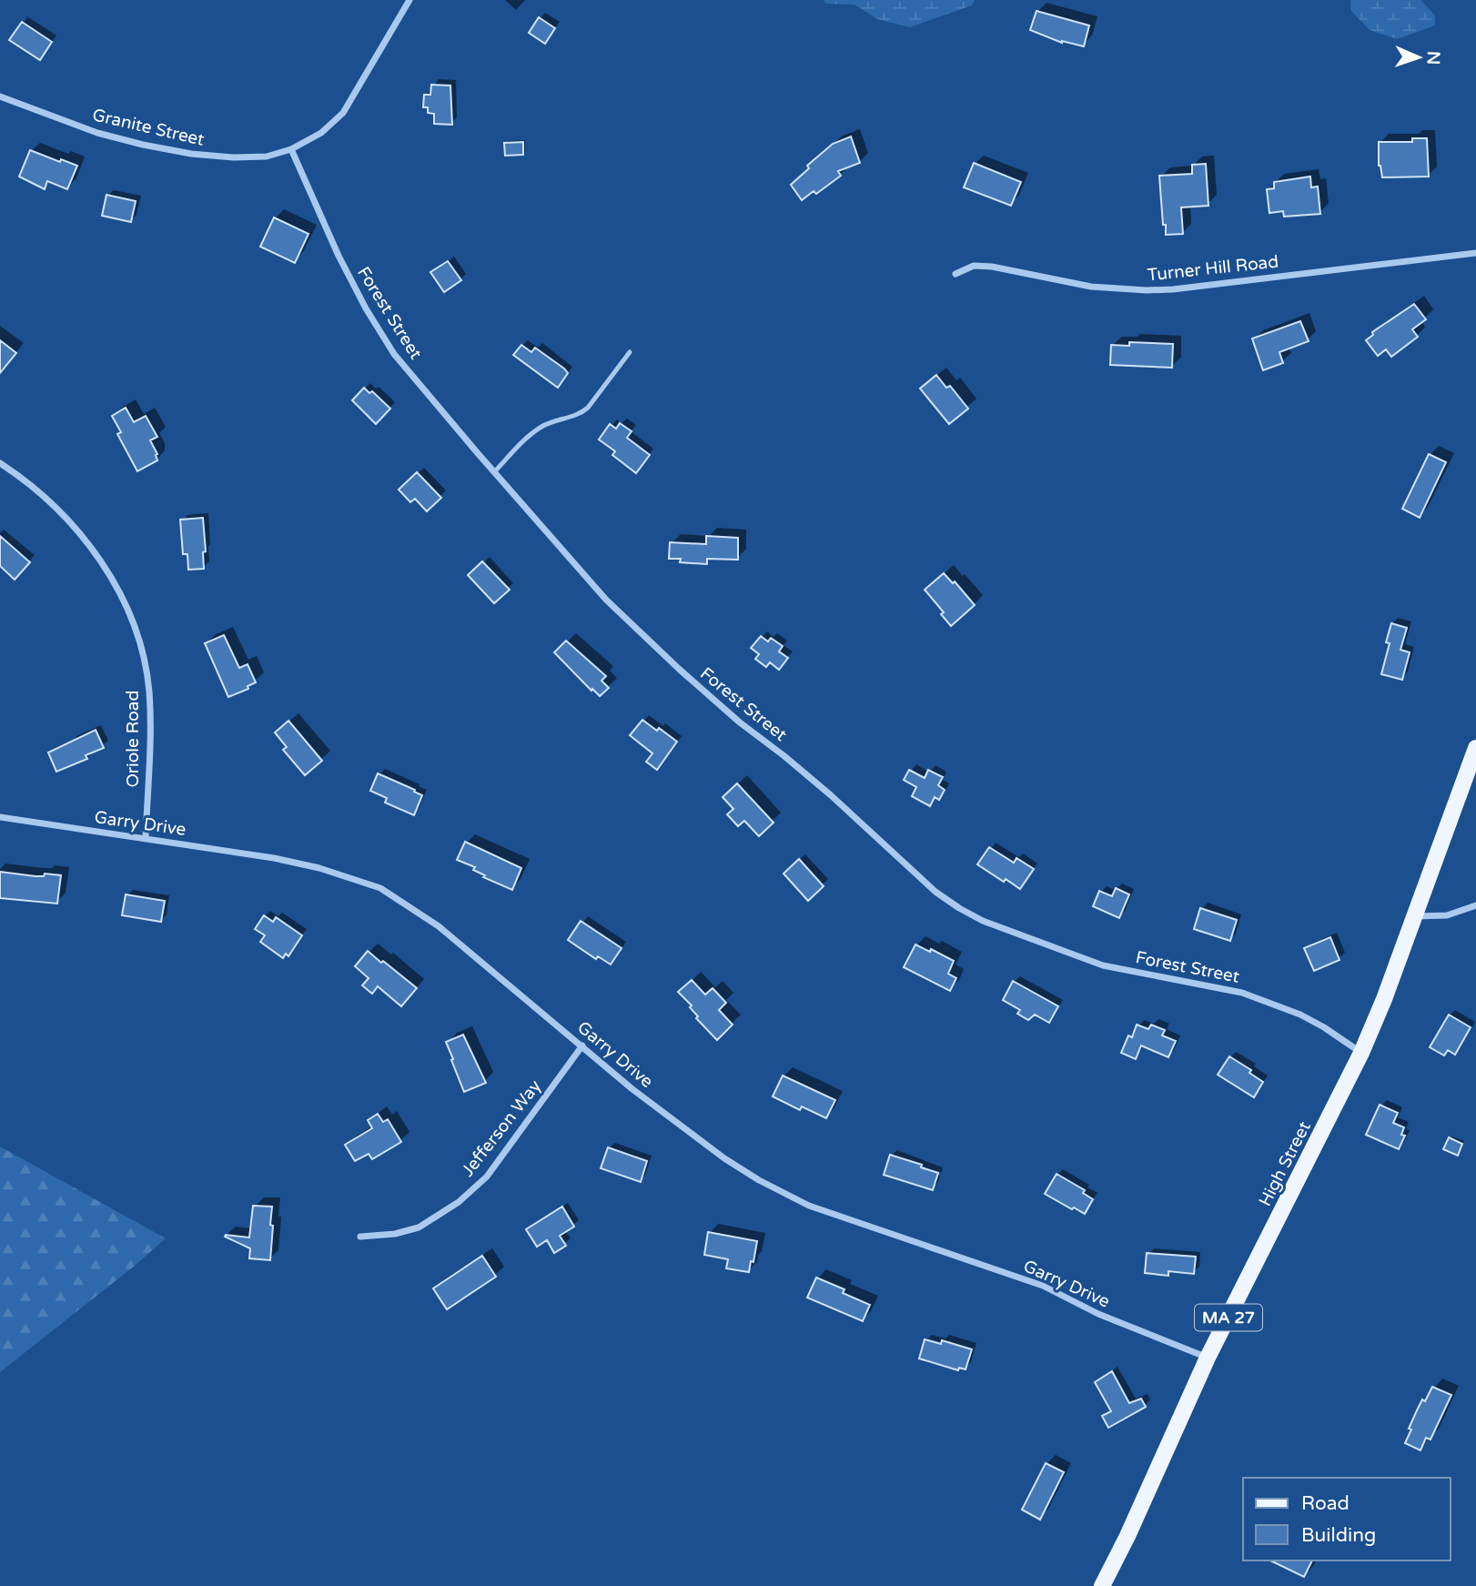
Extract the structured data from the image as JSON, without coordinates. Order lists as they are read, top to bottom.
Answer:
{
  "streets": {
    "main road": ["High Street", "MA 27"],
    "street": [
      "Granite Street",
      "Turner Hill Road",
      "Forest Street",
      "Oriole Road",
      "Garry Drive",
      "Jefferson Way"
    ]
  },
  "crossings": [
    ["Granite Street", "Forest Street"],
    ["Forest Street", "High Street"],
    ["Oriole Road", "Garry Drive"],
    ["Garry Drive", "Jefferson Way"],
    ["Garry Drive", "High Street"]
  ],
  "legend": ["Road", "Building"],
  "north": "right"
}
